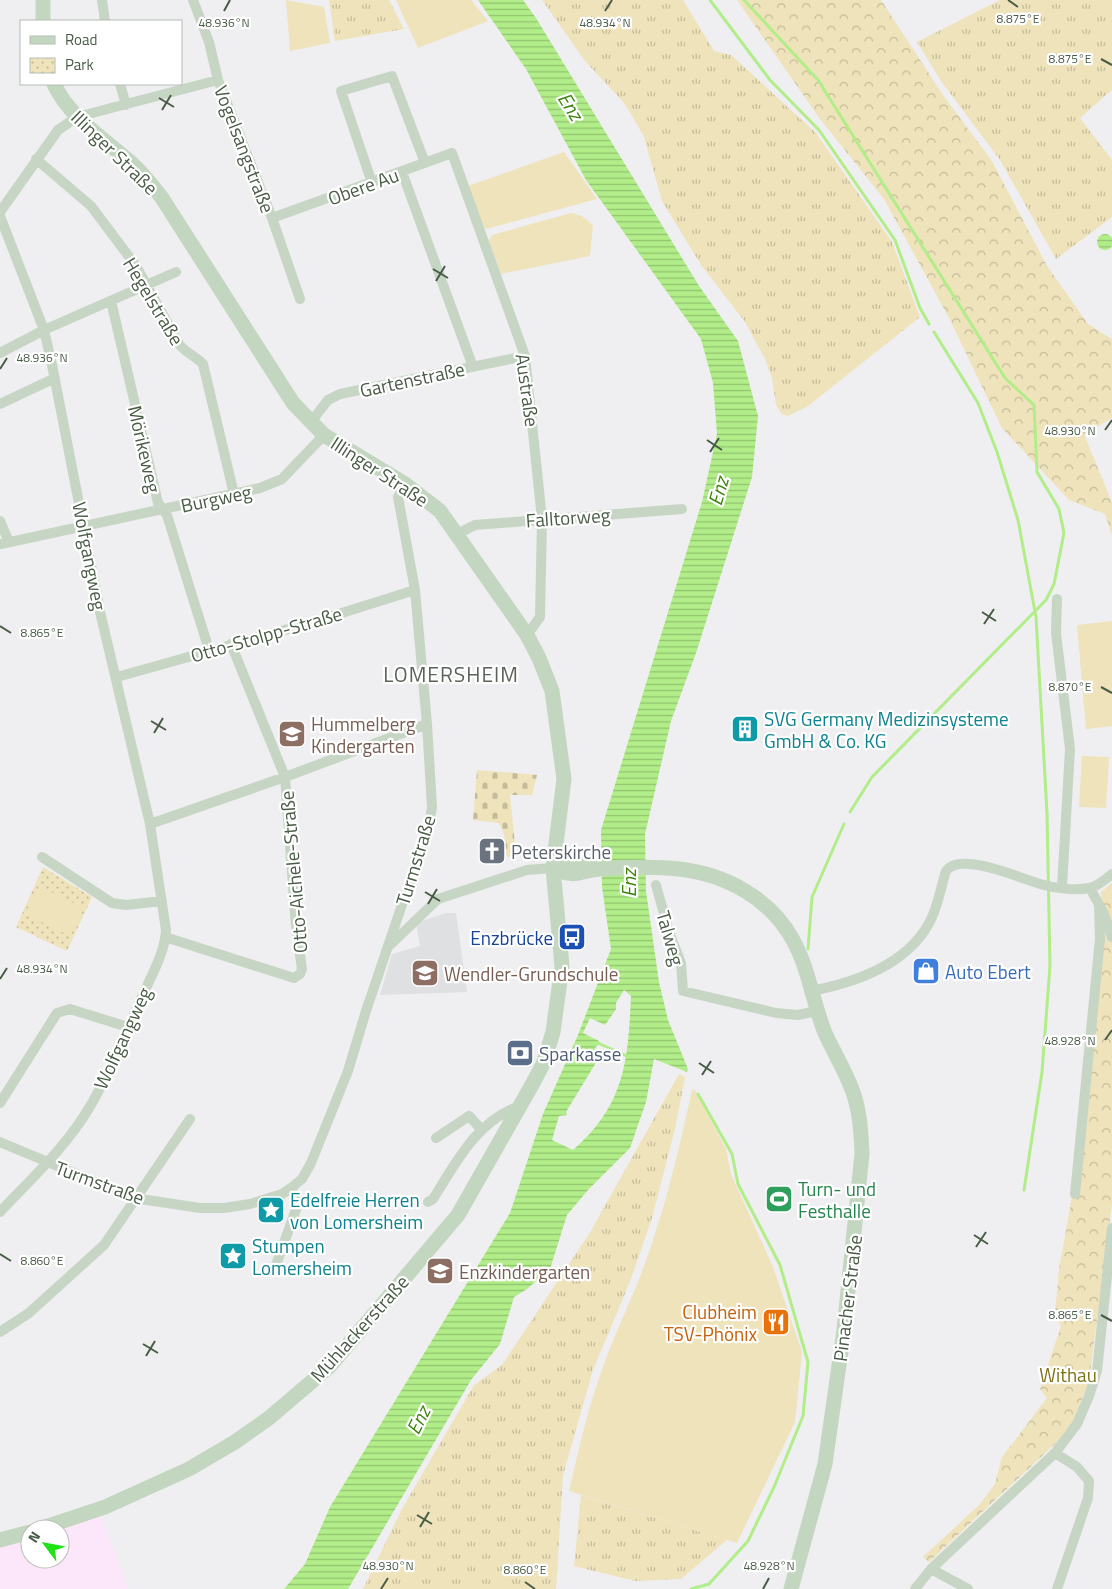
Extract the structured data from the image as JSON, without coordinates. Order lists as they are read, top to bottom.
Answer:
{
  "streets": {
    "street": [
      "Vogelsangstraße",
      "Illinger Straße",
      "Obere Au",
      "Hegelstraße",
      "Gartenstraße",
      "Austraße",
      "Mörikeweg",
      "Burgweg",
      "Falltorweg",
      "Wolfgangweg",
      "Otto-Stolpp-Straße",
      "Turmstraße",
      "Otto-Aichele-Straße",
      "Talweg",
      "Pinacher Straße",
      "Mühlackerstraße"
    ]
  },
  "crossings": [
    ["Vogelsangstraße", "Obere Au"],
    ["Vogelsangstraße", "Wolfgangweg"],
    ["Illinger Straße", "Gartenstraße"],
    ["Illinger Straße", "Austraße"],
    ["Illinger Straße", "Burgweg"],
    ["Illinger Straße", "Falltorweg"],
    ["Illinger Straße", "Wolfgangweg"],
    ["Illinger Straße", "Turmstraße"],
    ["Illinger Straße", "Pinacher Straße"],
    ["Illinger Straße", "Mühlackerstraße"],
    ["Obere Au", "Austraße"],
    ["Hegelstraße", "Burgweg"],
    ["Hegelstraße", "Wolfgangweg"],
    ["Gartenstraße", "Austraße"],
    ["Austraße", "Falltorweg"],
    ["Mörikeweg", "Burgweg"],
    ["Mörikeweg", "Otto-Stolpp-Straße"],
    ["Burgweg", "Wolfgangweg"],
    ["Wolfgangweg", "Otto-Stolpp-Straße"],
    ["Wolfgangweg", "Turmstraße"],
    ["Wolfgangweg", "Otto-Aichele-Straße"],
    ["Otto-Stolpp-Straße", "Turmstraße"],
    ["Talweg", "Pinacher Straße"]
  ],
  "districts": ["LOMERSHEIM"],
  "water": ["Enz"],
  "parks": ["Withau"],
  "places": {
    "building": ["SVG Germany Medizinsysteme GmbH & Co. KG"],
    "school or university": ["Hummelberg Kindergarten", "Wendler-Grundschule", "Enzkindergarten"],
    "church": ["Peterskirche"],
    "bus stop": ["Enzbrücke"],
    "shop": ["Auto Ebert"],
    "bank": ["Sparkasse"],
    "sports": ["Turn- und Festhalle"],
    "place": ["Edelfreie Herren von Lomersheim", "Stumpen Lomersheim"],
    "restaurant": ["Clubheim TSV-Phönix"]
  },
  "legend": ["Road", "Park"],
  "north": "top left",
  "coordinates": [
    "8.875°E",
    "48.936°N",
    "48.934°N",
    "48.930°N",
    "8.865°E",
    "8.870°E",
    "48.928°N",
    "8.860°E"
  ]
}
